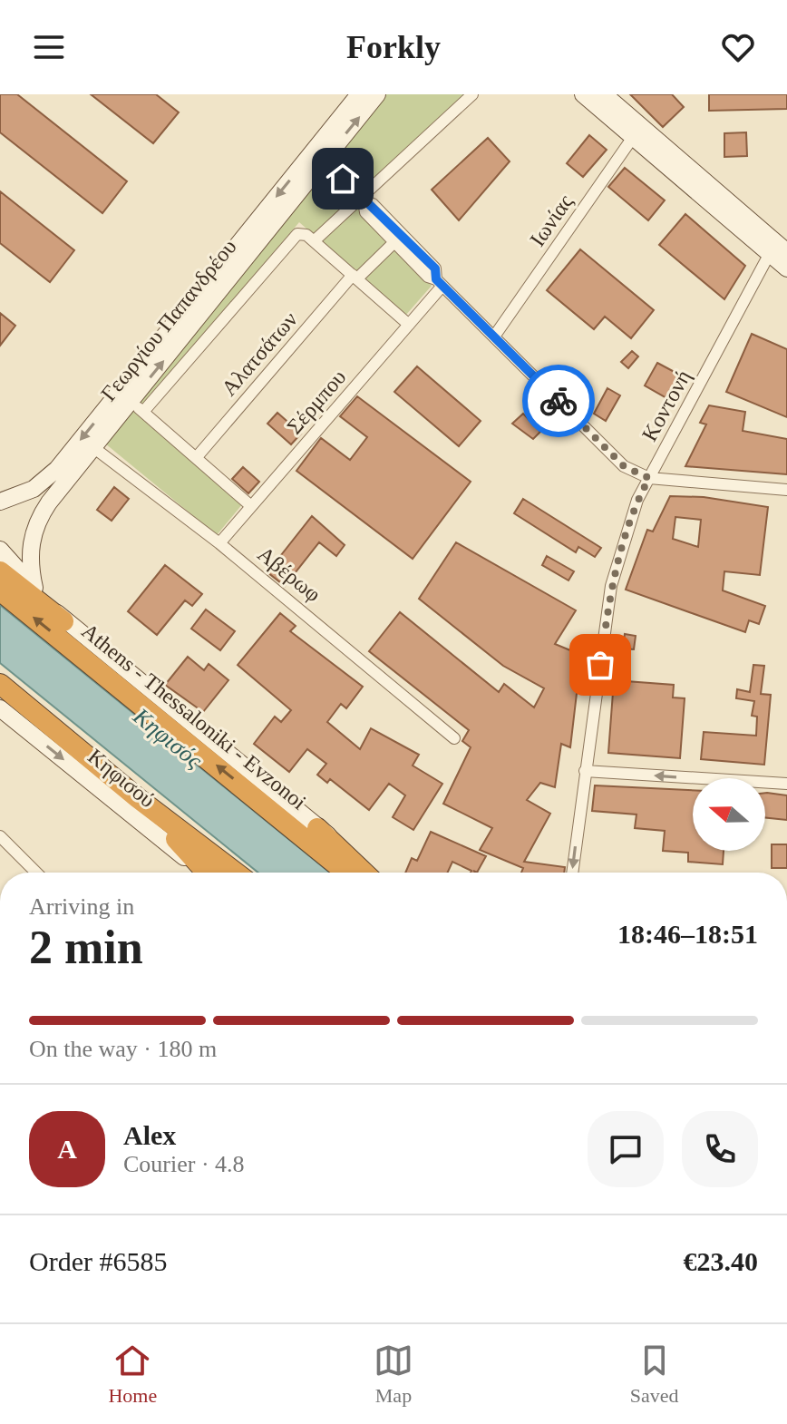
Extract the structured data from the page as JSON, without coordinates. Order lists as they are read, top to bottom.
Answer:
{
  "streets": {
    "highway": ["Athens - Thessaloniki - Evzonoi"],
    "street": [
      "Ιωνίας",
      "Γεωργίου Παπανδρέου",
      "Αλατσάτων",
      "Σέρμπου",
      "Κοντονή",
      "Αβέρωφ",
      "Κηφισού"
    ]
  },
  "crossings": [
    ["Γεωργίου Παπανδρέου", "Αβέρωφ"],
    ["Σέρμπου", "Αβέρωφ"]
  ],
  "water": ["Κηφισός"],
  "north": "left",
  "page": {
    "header": "Forkly",
    "heading": ["2 min", "Arriving in", "18:46–18:51"],
    "panel": [
      "Alex",
      "Courier · 4.8",
      "Order #6585",
      "€23.40"
    ],
    "bar": "On the way · 180 m",
    "round": "A",
    "tabs": ["Home", "Map", "Saved"]
  }
}
